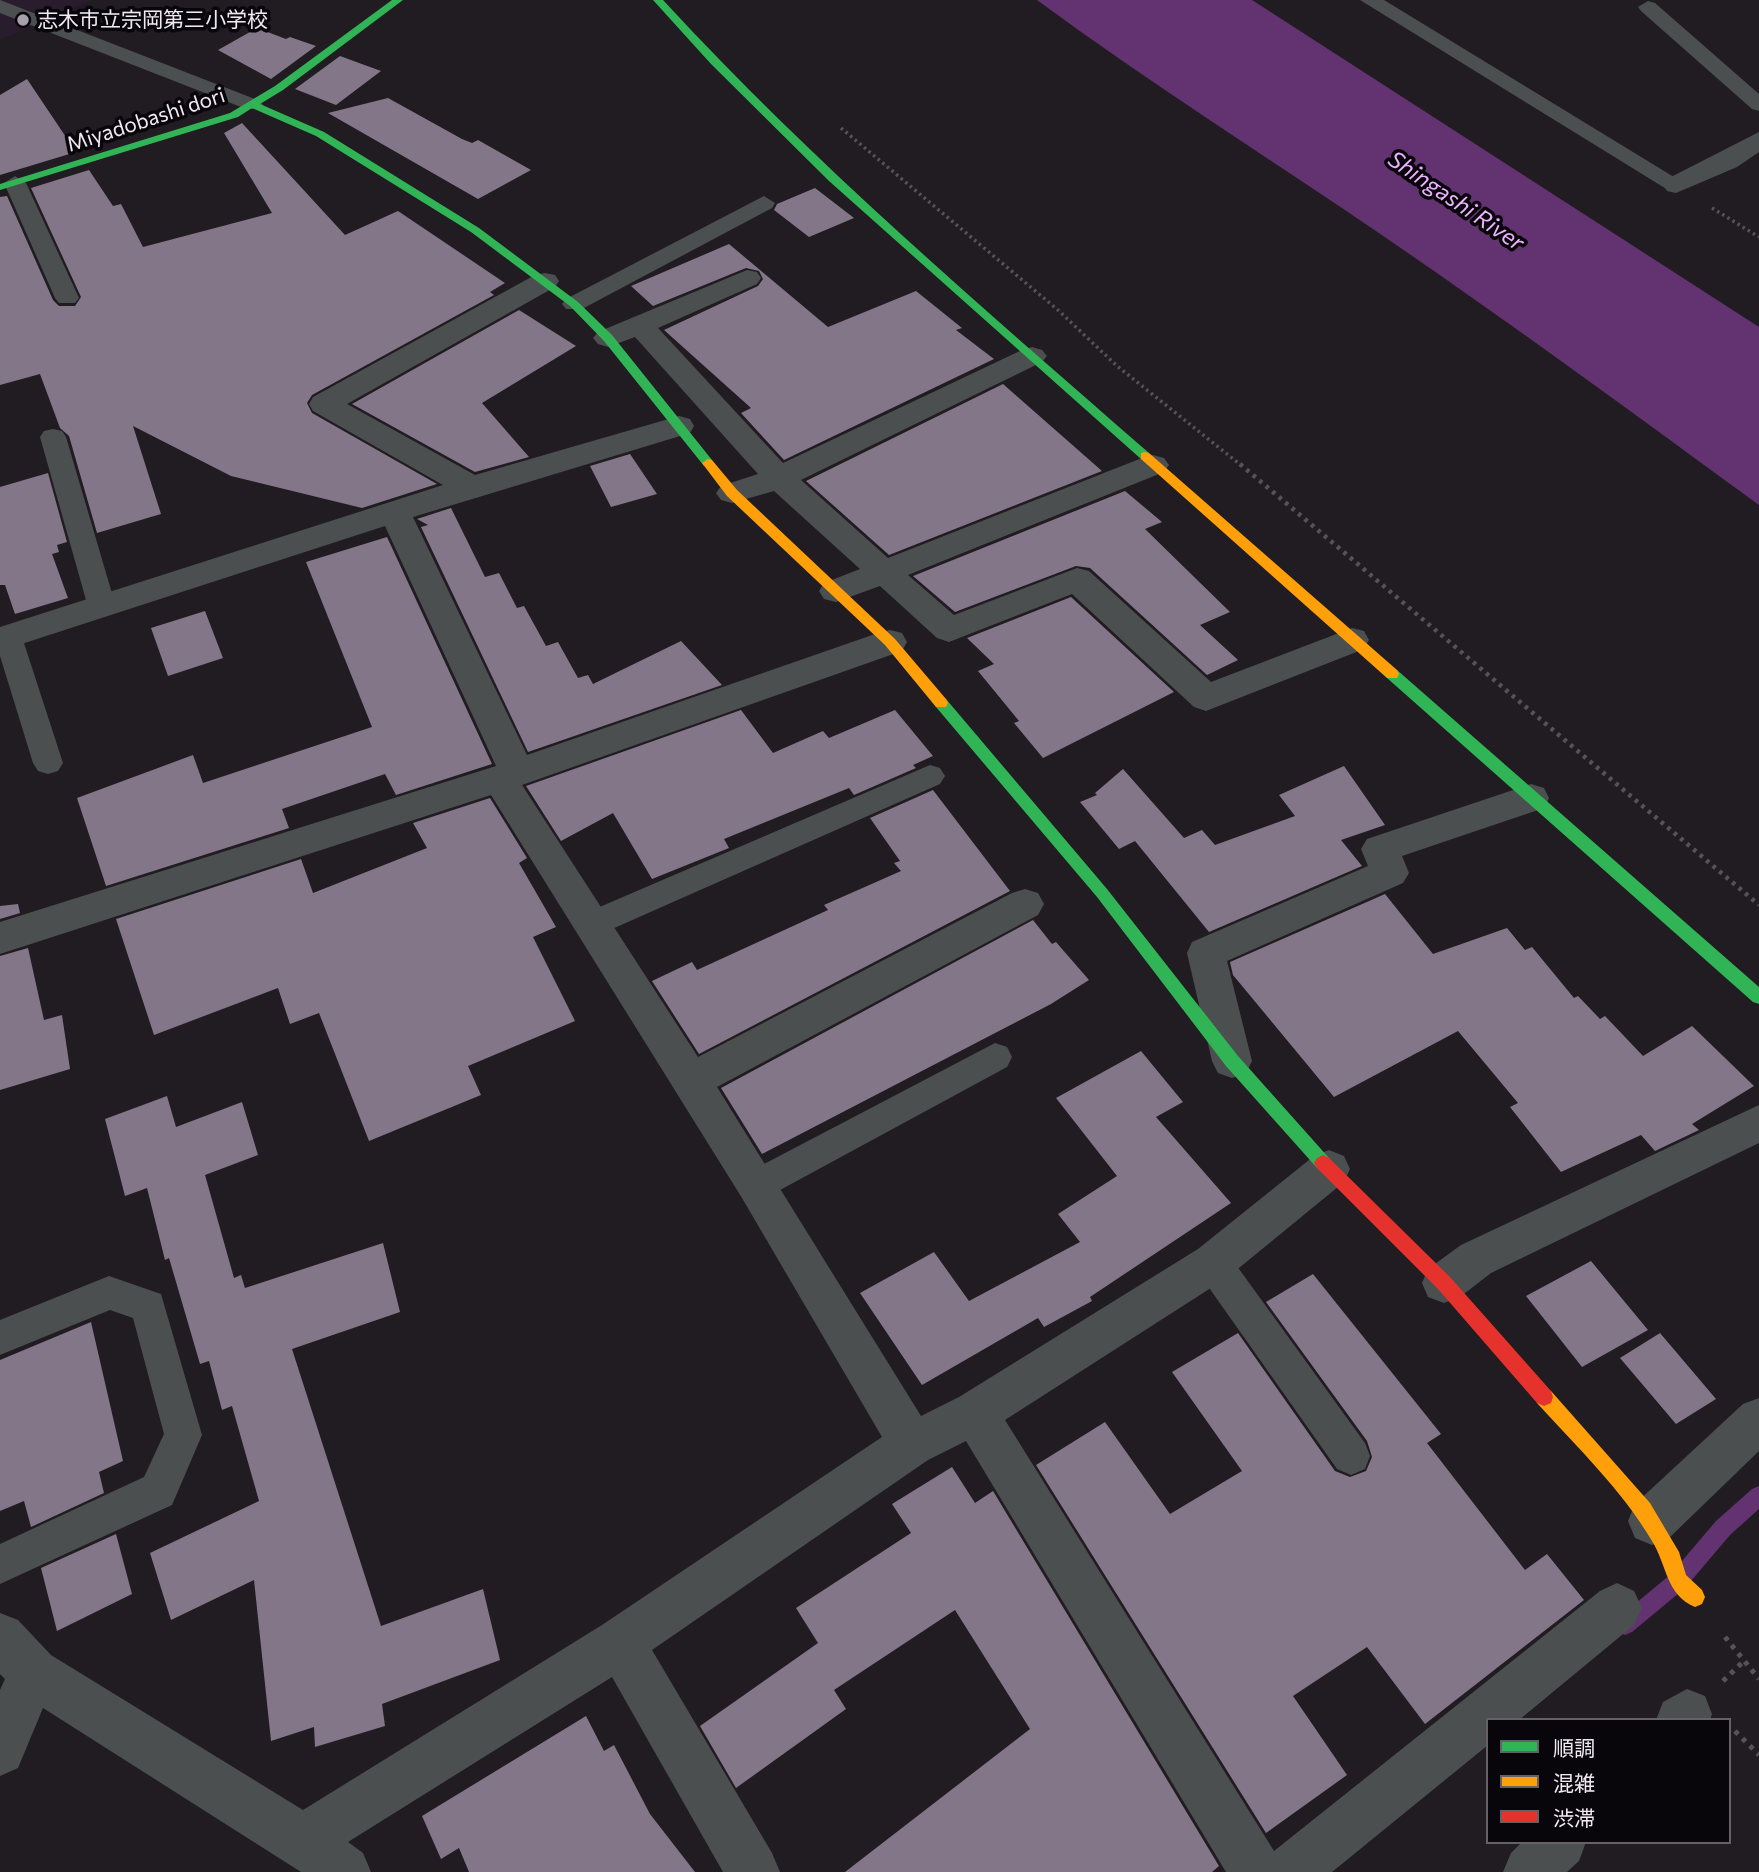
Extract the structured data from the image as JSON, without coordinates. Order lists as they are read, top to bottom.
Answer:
{
  "streets": {
    "street": ["Miyadobashi dori"]
  },
  "water": ["Shingashi River"],
  "places": ["志木市立宗岡第三小学校"],
  "legend": ["順調", "混雑", "渋滞"]
}
